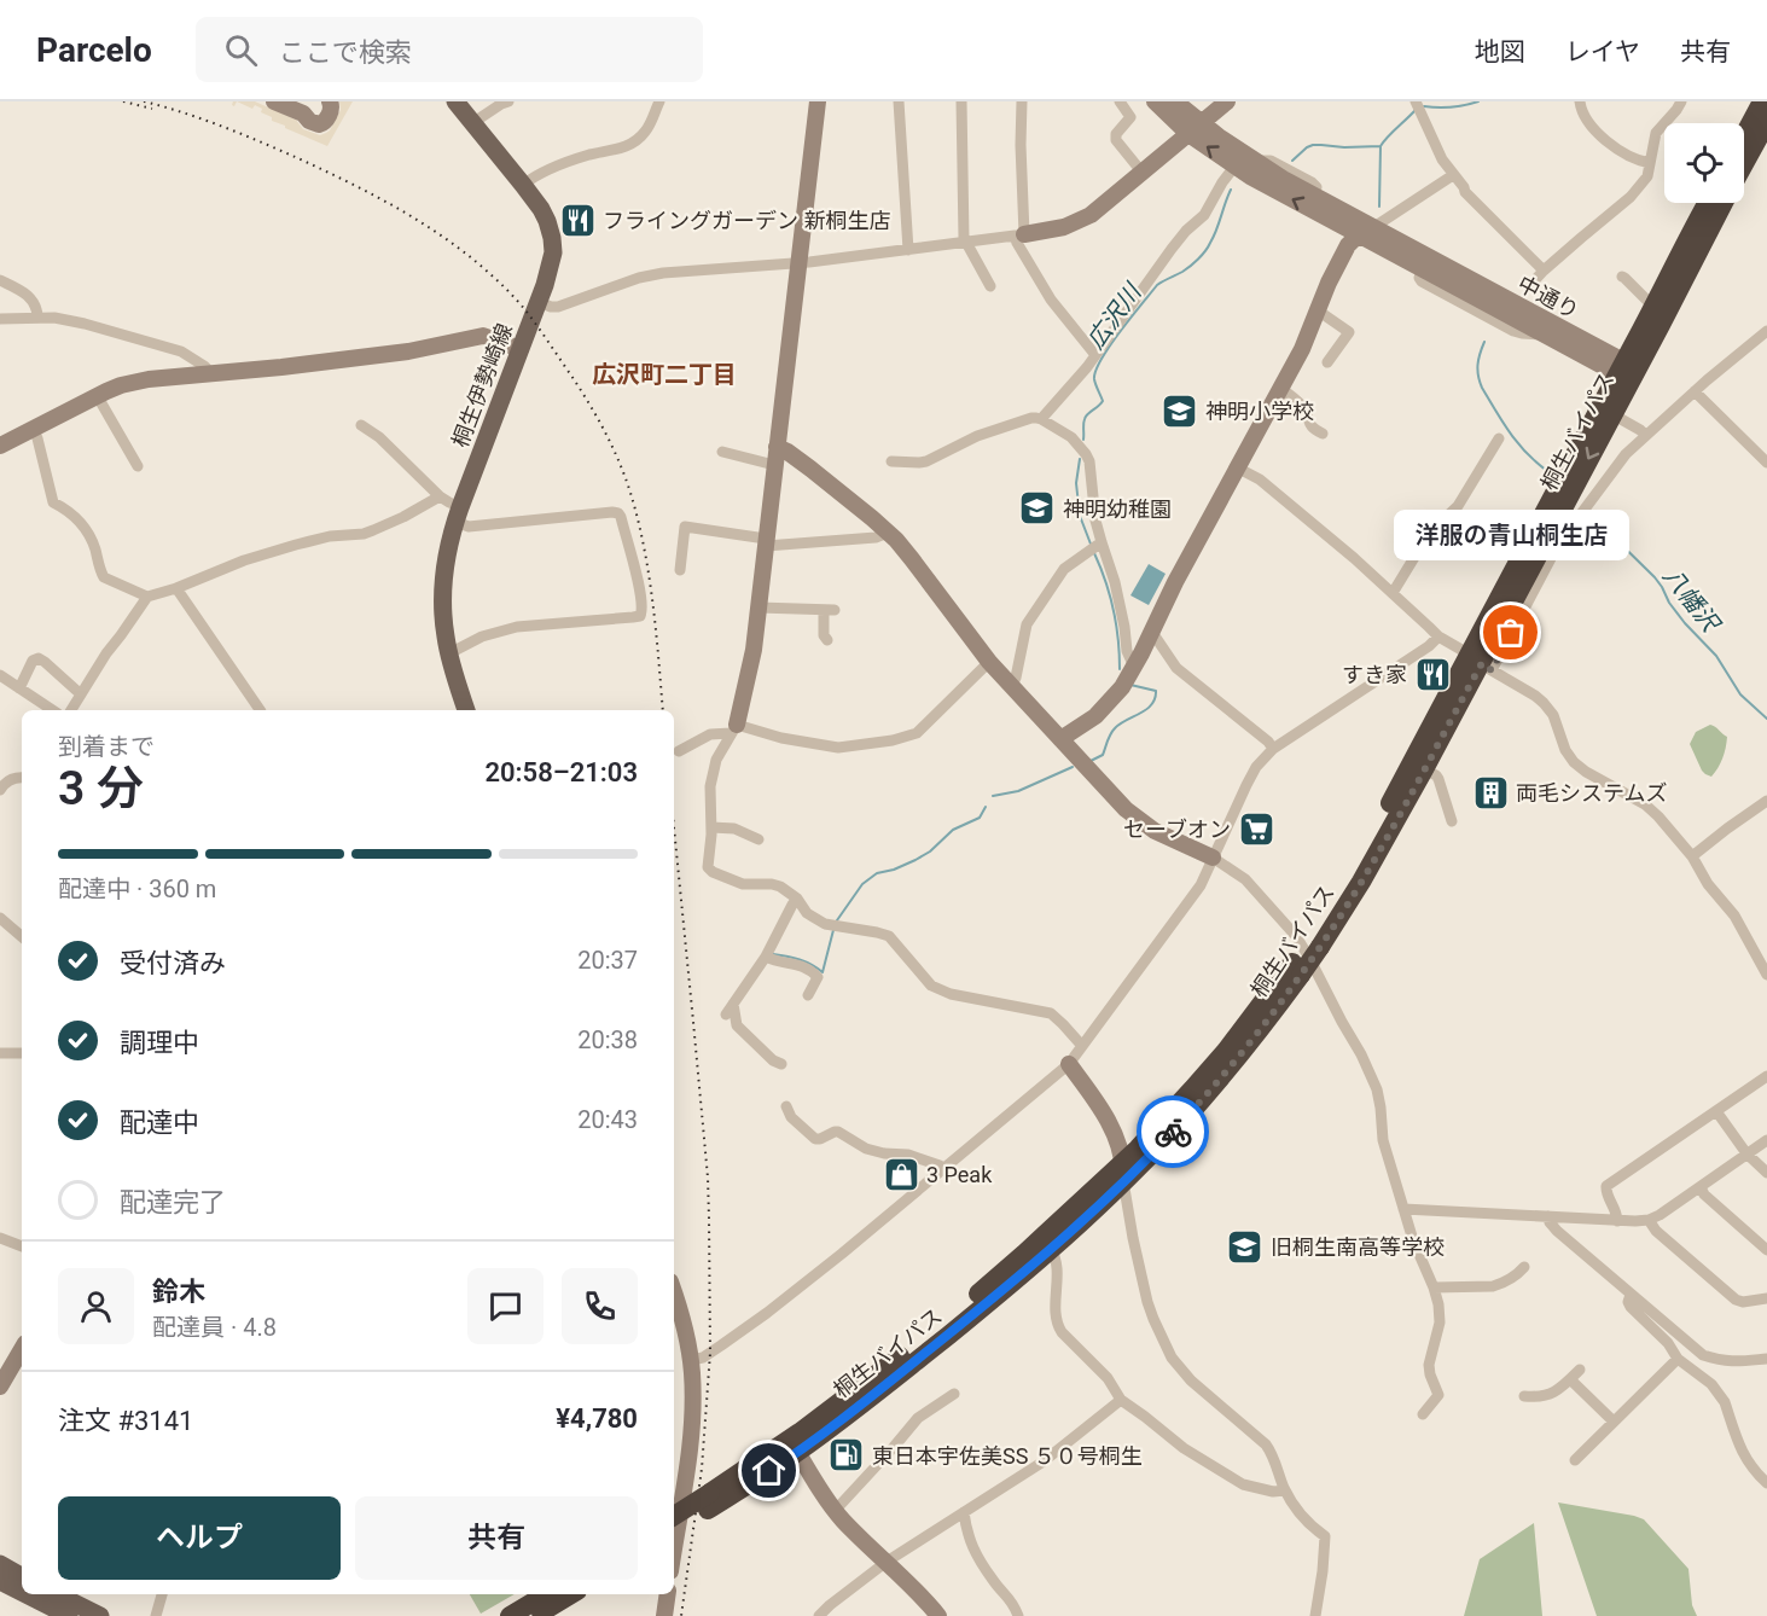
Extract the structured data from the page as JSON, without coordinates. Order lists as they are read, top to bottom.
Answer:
{
  "streets": {
    "highway": ["桐生バイパス"],
    "main road": ["桐生伊勢崎線"],
    "street": ["中通り"]
  },
  "crossings": [
    ["中通り", "桐生バイパス"]
  ],
  "districts": ["広沢町二丁目"],
  "water": ["広沢川", "八幡沢"],
  "places": {
    "restaurant": ["フライングガーデン 新桐生店", "すき家"],
    "school or university": ["神明小学校", "神明幼稚園", "旧桐生南高等学校"],
    "other": ["洋服の青山桐生店"],
    "building": ["両毛システムズ"],
    "supermarket": ["セーブオン"],
    "shop": ["3 Peak"],
    "fuel station": ["東日本宇佐美SS ５０号桐生"]
  },
  "page": {
    "header": "Parcelo",
    "search": "ここで検索",
    "nav": ["地図", "レイヤ", "共有"],
    "bubble": "洋服の青山桐生店",
    "heading": ["3 分", "到着まで", "20:58–21:03"],
    "panel": [
      "鈴木",
      "配達員 · 4.8",
      "注文 #3141",
      "¥4,780"
    ],
    "bar": "配達中 · 360 m",
    "list": [
      ["受付済み", "20:37"],
      ["調理中", "20:38"],
      ["配達中", "20:43"],
      "配達完了"
    ],
    "buttons": ["ヘルプ", "共有"]
  }
}
